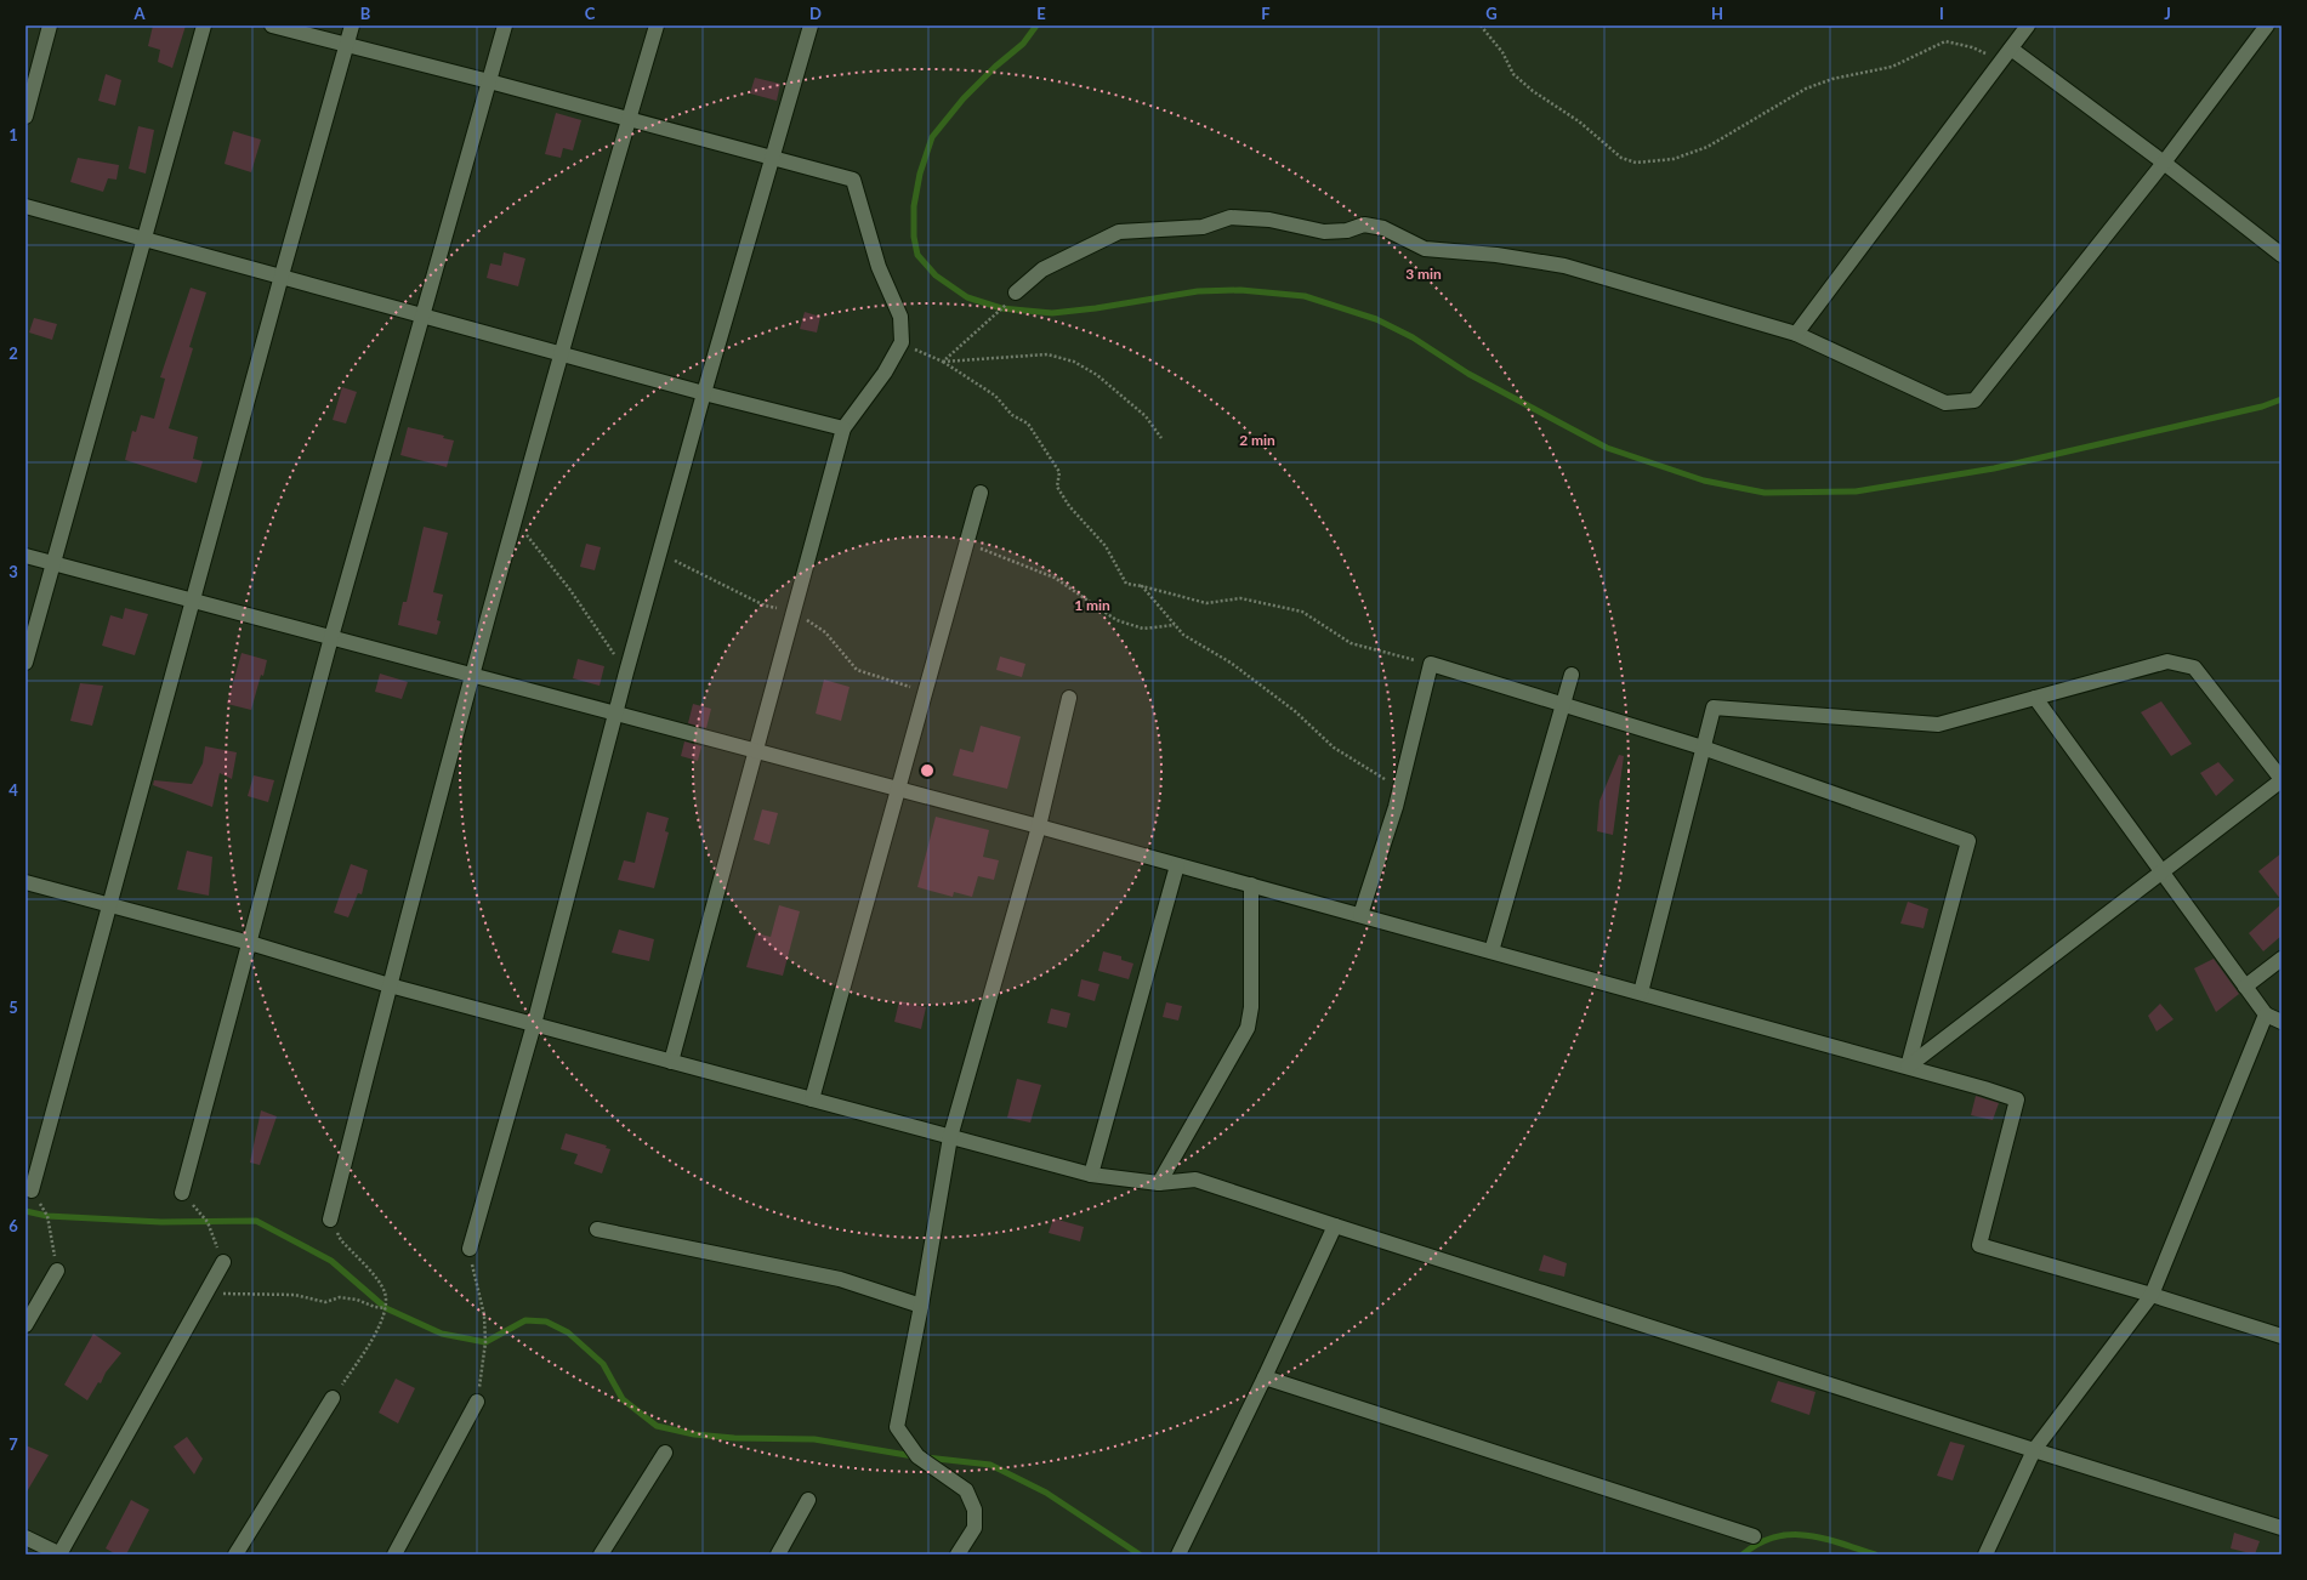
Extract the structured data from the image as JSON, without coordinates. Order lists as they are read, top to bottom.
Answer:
{
  "grid": {
    "columns": [
      "A",
      "B",
      "C",
      "D",
      "E",
      "F",
      "G",
      "H",
      "I",
      "J"
    ],
    "rows": [
      "1",
      "2",
      "3",
      "4",
      "5",
      "6",
      "7"
    ]
  },
  "rings": ["3 min", "2 min", "1 min"]
}
